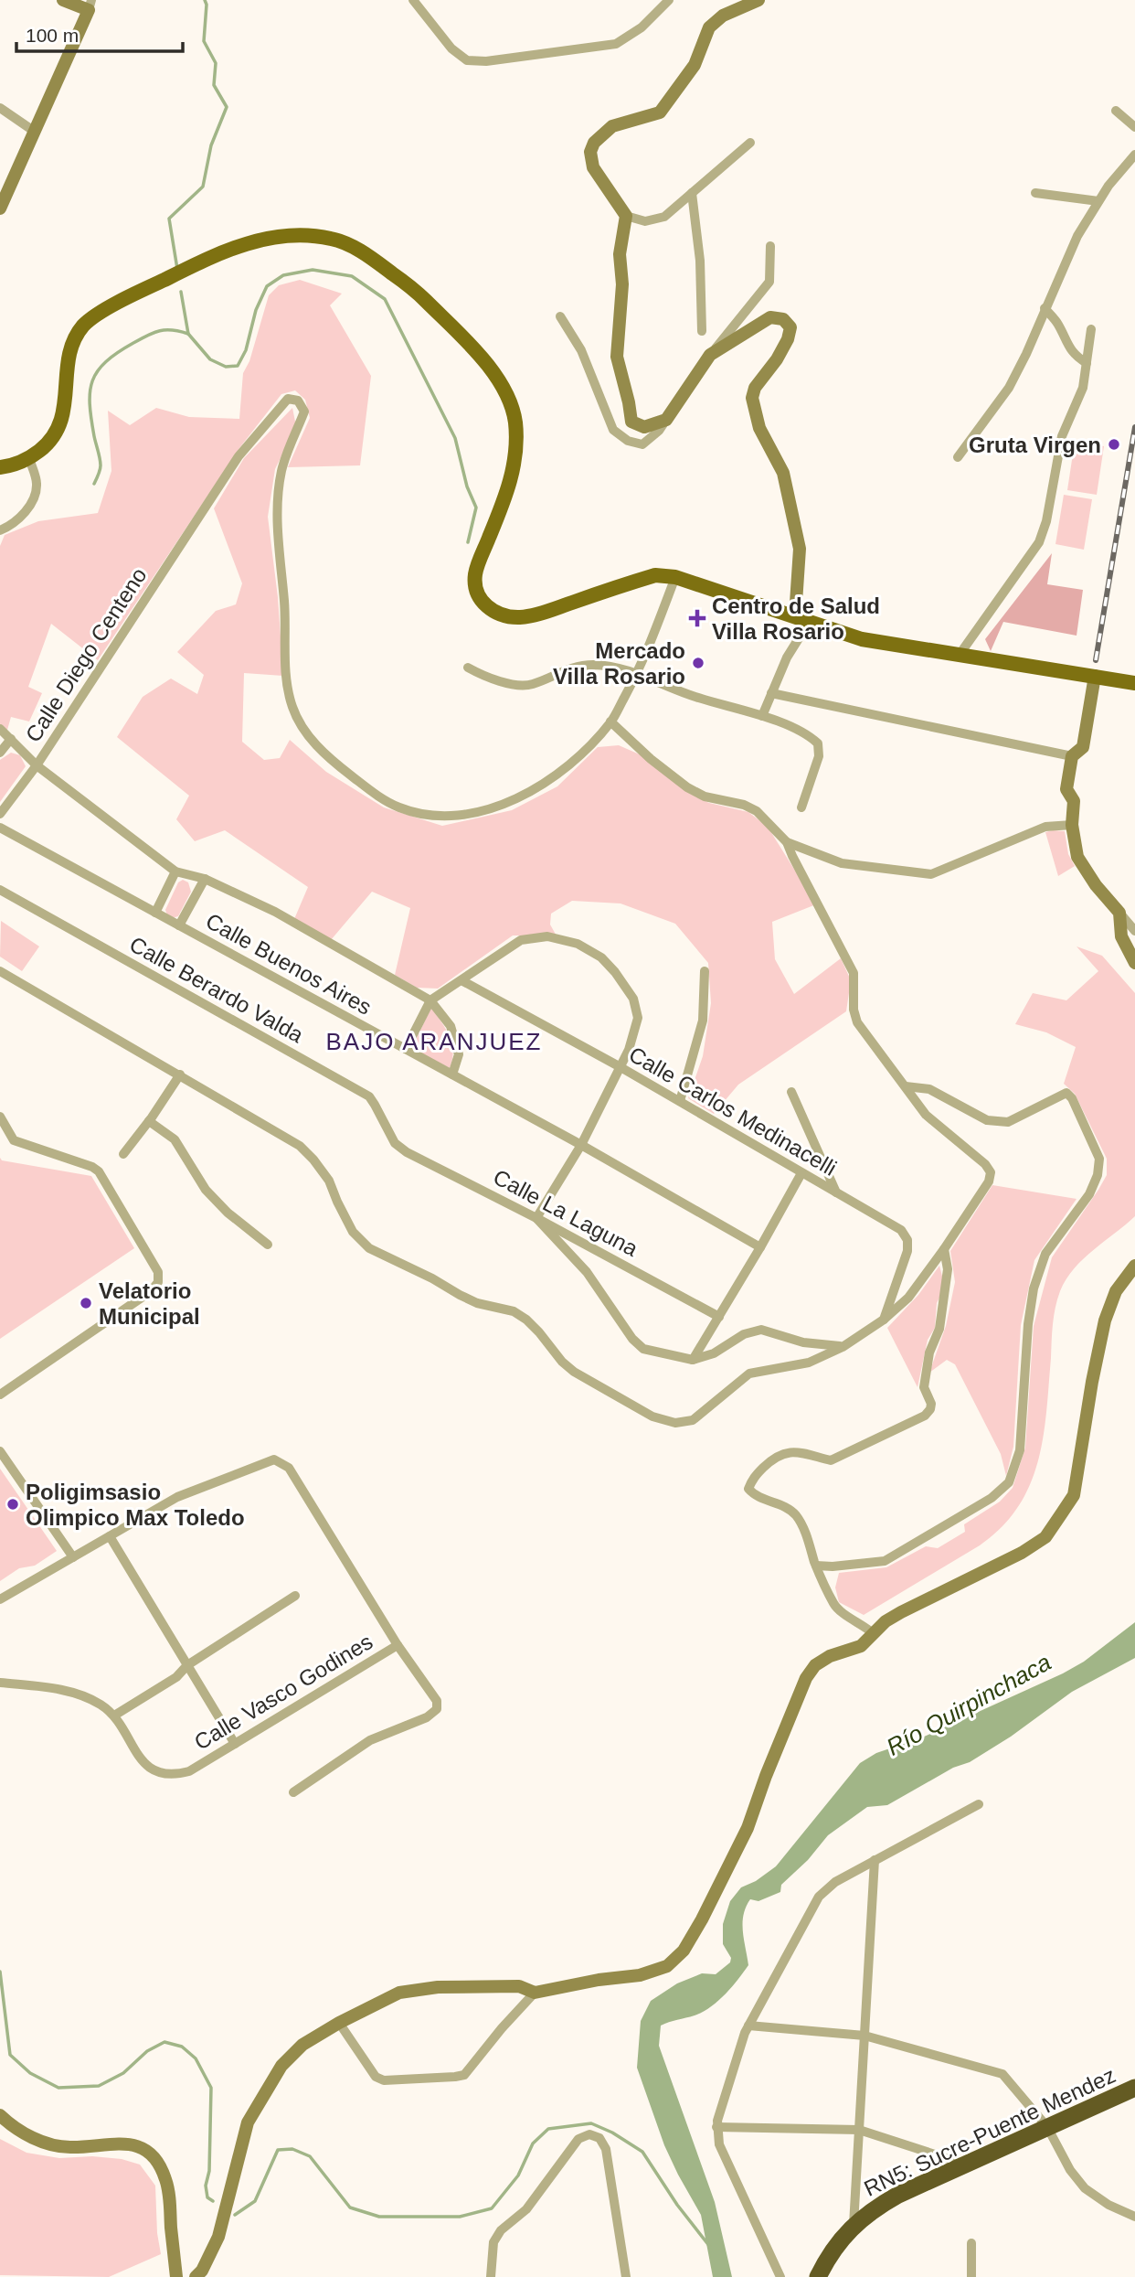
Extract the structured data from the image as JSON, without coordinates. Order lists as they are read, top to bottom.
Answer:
{
  "streets": {
    "highway": ["RN5: Sucre-Puente Mendez"],
    "street": [
      "Calle Diego Centeno",
      "Calle Buenos Aires",
      "Calle Berardo Valda",
      "Calle Carlos Medinacelli",
      "Calle La Laguna",
      "Calle Vasco Godines"
    ]
  },
  "crossings": [
    ["Calle Berardo Valda", "Calle La Laguna"]
  ],
  "districts": ["BAJO ARANJUEZ"],
  "water": ["Río Quirpinchaca"],
  "places": {
    "other": [
      "Gruta Virgen",
      "Mercado Villa Rosario",
      "Velatorio Municipal",
      "Poligimsasio Olimpico Max Toledo"
    ],
    "health": ["Centro de Salud Villa Rosario"]
  },
  "scale_bar": "100 m"
}
